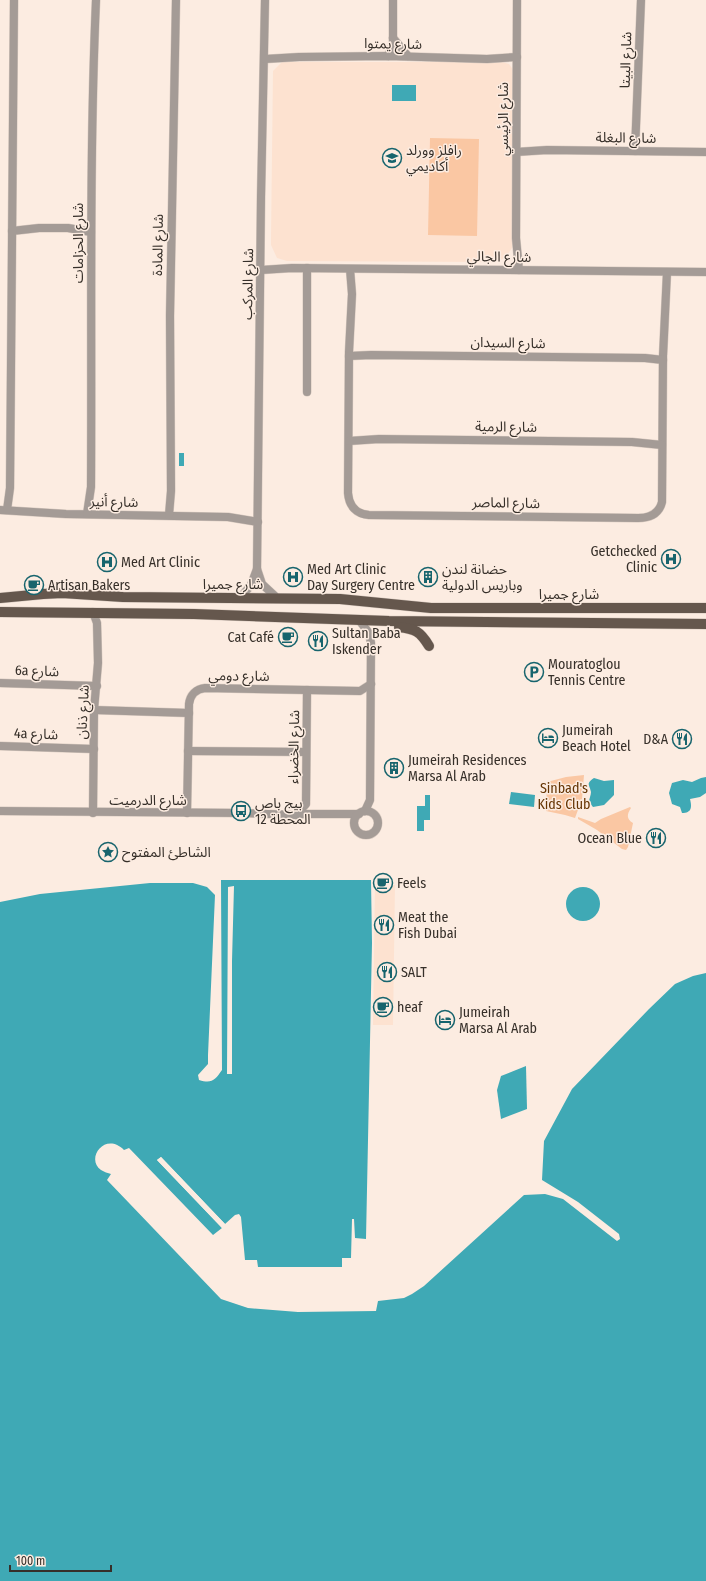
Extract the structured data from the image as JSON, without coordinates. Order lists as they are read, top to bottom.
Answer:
{
  "streets": {
    "main road": ["شارع جميرا"],
    "street": [
      "شارع يمتوا",
      "شارع البيتا",
      "شارع الرئيسي",
      "شارع البغلة",
      "شارع الحزامات",
      "شارع المادة",
      "شارع الجالي",
      "شارع المركب",
      "شارع السيدان",
      "شارع الرمية",
      "شارع أنير",
      "شارع الماصر",
      "6a شارع",
      "شارع دومي",
      "شارع ذنان",
      "4a شارع",
      "شارع الخضراء",
      "شارع الدرميت"
    ]
  },
  "crossings": [
    ["شارع يمتوا", "شارع الرئيسي"],
    ["شارع يمتوا", "شارع المركب"],
    ["شارع البيتا", "شارع البغلة"],
    ["شارع الرئيسي", "شارع البغلة"],
    ["شارع الرئيسي", "شارع الجالي"],
    ["شارع الحزامات", "شارع أنير"],
    ["شارع المادة", "شارع أنير"],
    ["شارع الجالي", "شارع المركب"],
    ["شارع الجالي", "شارع الماصر"],
    ["شارع المركب", "شارع أنير"],
    ["شارع المركب", "شارع جميرا"],
    ["شارع السيدان", "شارع الماصر"],
    ["شارع الرمية", "شارع الماصر"],
    ["شارع جميرا", "شارع ذنان"],
    ["6a شارع", "شارع ذنان"],
    ["شارع دومي", "شارع الخضراء"],
    ["شارع دومي", "شارع الدرميت"],
    ["شارع ذنان", "4a شارع"],
    ["شارع ذنان", "شارع الدرميت"],
    ["شارع الخضراء", "شارع الدرميت"]
  ],
  "parks": ["Sinbad's Kids Club"],
  "places": {
    "school or university": ["رافلز وورلد أكاديمي"],
    "hospital": ["Getchecked Clinic", "Med Art Clinic", "Med Art Clinic Day Surgery Centre"],
    "building": ["حضانة لندن وباريس الدولية", "Jumeirah Residences Marsa Al Arab"],
    "cafe": [
      "Artisan Bakers",
      "Cat Café",
      "Feels",
      "heaf"
    ],
    "restaurant": [
      "Sultan Baba Iskender",
      "D&A",
      "Ocean Blue",
      "Meat the Fish Dubai",
      "SALT"
    ],
    "parking": ["Mouratoglou Tennis Centre"],
    "hotel": ["Jumeirah Beach Hotel", "Jumeirah Marsa Al Arab"],
    "bus stop": ["بيج باص المحطة 12"],
    "place": ["الشاطئ المفتوح"]
  },
  "scale_bar": "100 m"
}
